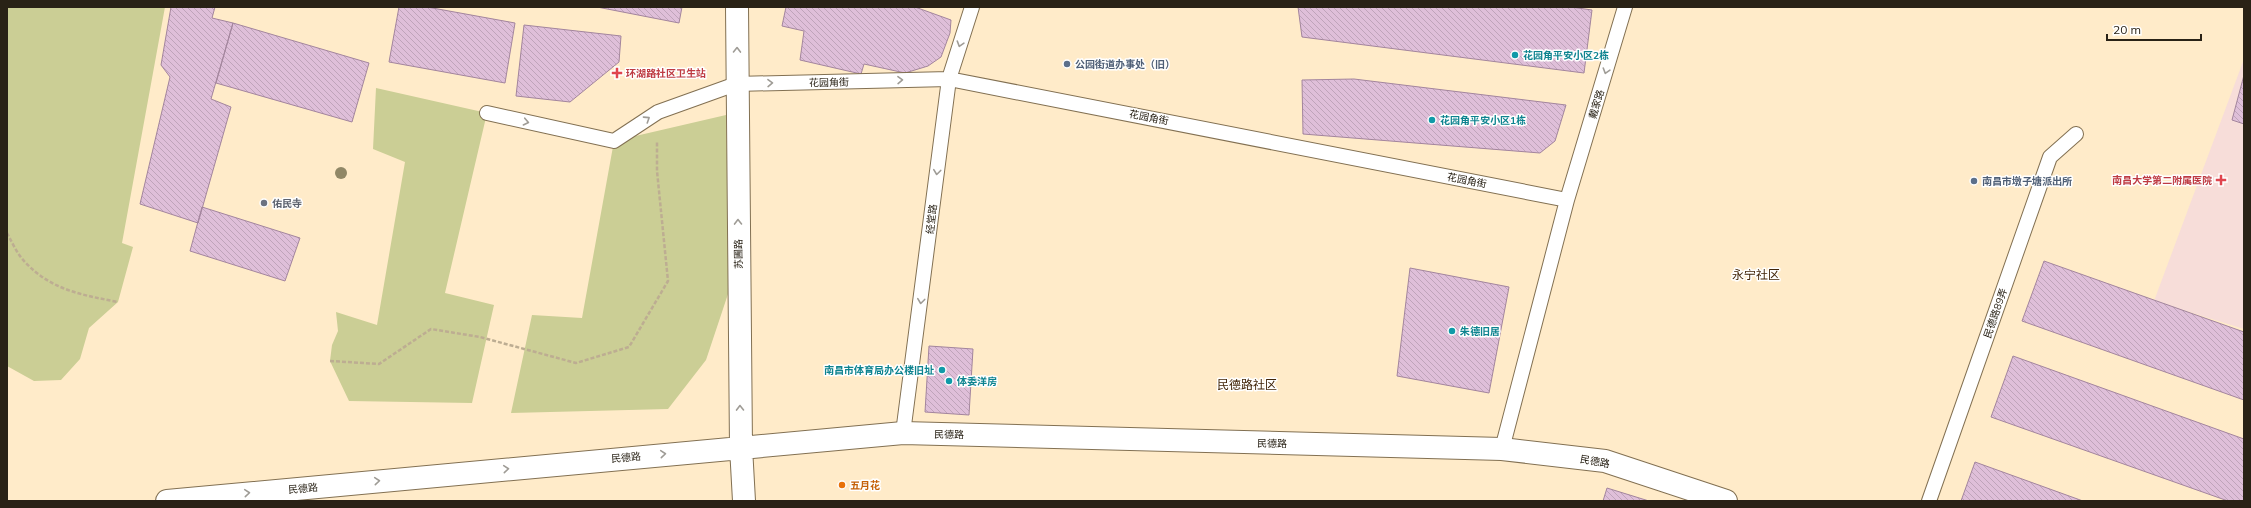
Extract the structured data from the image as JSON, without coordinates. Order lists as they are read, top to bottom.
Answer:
{
  "streets": {
    "main road": ["苏圃路", "民德路"],
    "lane": [
      "花园角街",
      "戴家路",
      "经堂路",
      "民德路89弄"
    ]
  },
  "crossings": [
    ["花园角街", "戴家路"],
    ["花园角街", "经堂路"],
    ["花园角街", "苏圃路"],
    ["经堂路", "民德路"],
    ["苏圃路", "民德路"]
  ],
  "one_way": [
    "戴家路",
    "经堂路",
    "苏圃路",
    "民德路"
  ],
  "districts": ["永宁社区", "民德路社区"],
  "places": {
    "other": [
      "花园角平安小区2栋",
      "公园街道办事处（旧）",
      "花园角平安小区1栋",
      "南昌市墩子塘派出所",
      "佑民寺",
      "朱德旧居",
      "南昌市体育局办公楼旧址",
      "体委洋房",
      "五月花"
    ],
    "health": ["环湖路社区卫生站", "南昌大学第二附属医院"]
  },
  "scale_bar": "20 m"
}
